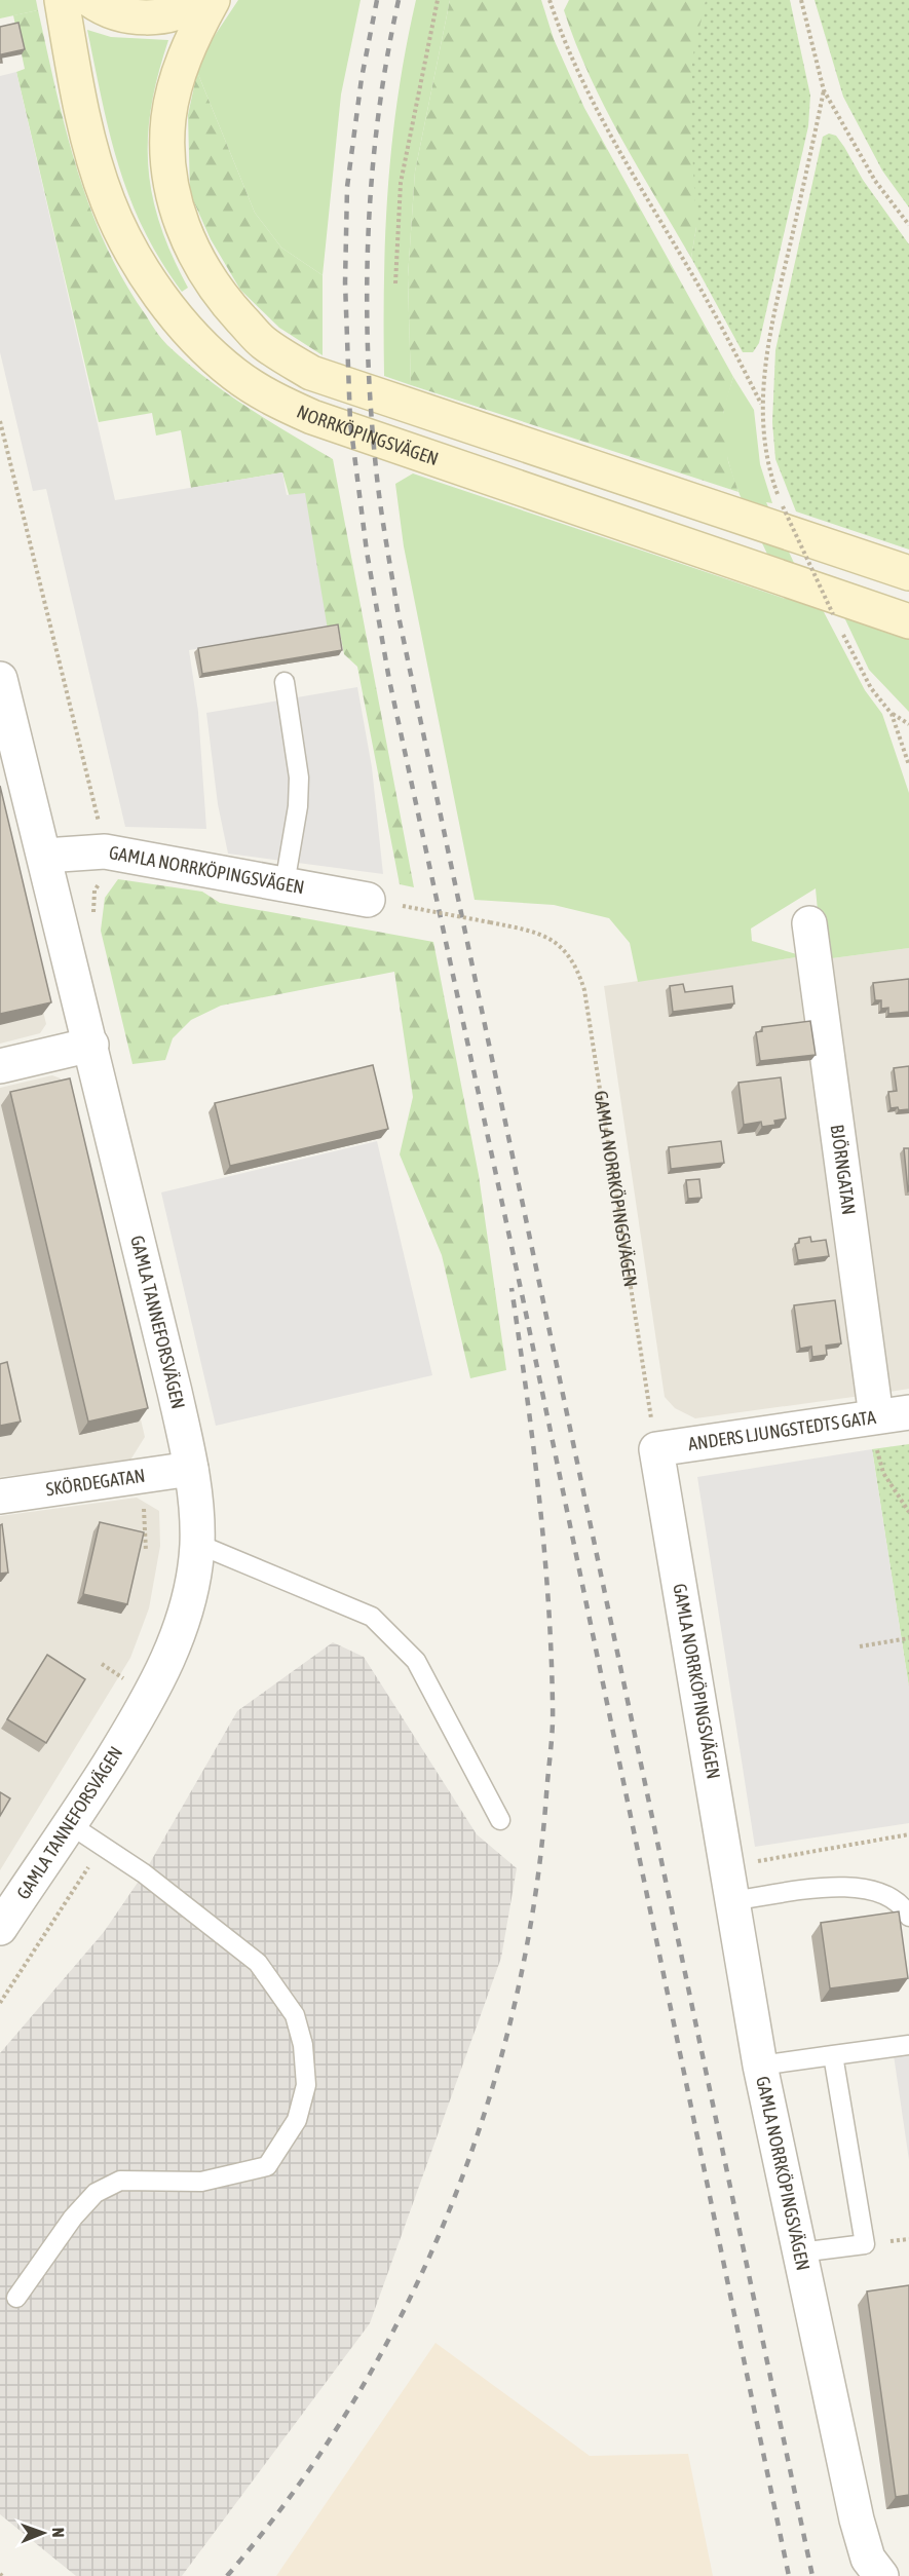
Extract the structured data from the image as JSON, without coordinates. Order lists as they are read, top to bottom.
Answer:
{
  "streets": {
    "main road": ["NORRKÖPINGSVÄGEN"],
    "street": [
      "GAMLA NORRKÖPINGSVÄGEN",
      "BJÖRNGATAN",
      "GAMLA TANNEFORSVÄGEN",
      "ANDERS LJUNGSTEDTS GATA",
      "SKÖRDEGATAN"
    ]
  },
  "crossings": [
    ["GAMLA NORRKÖPINGSVÄGEN", "GAMLA TANNEFORSVÄGEN"],
    ["GAMLA NORRKÖPINGSVÄGEN", "ANDERS LJUNGSTEDTS GATA"],
    ["BJÖRNGATAN", "ANDERS LJUNGSTEDTS GATA"],
    ["GAMLA TANNEFORSVÄGEN", "SKÖRDEGATAN"]
  ],
  "north": "right"
}
